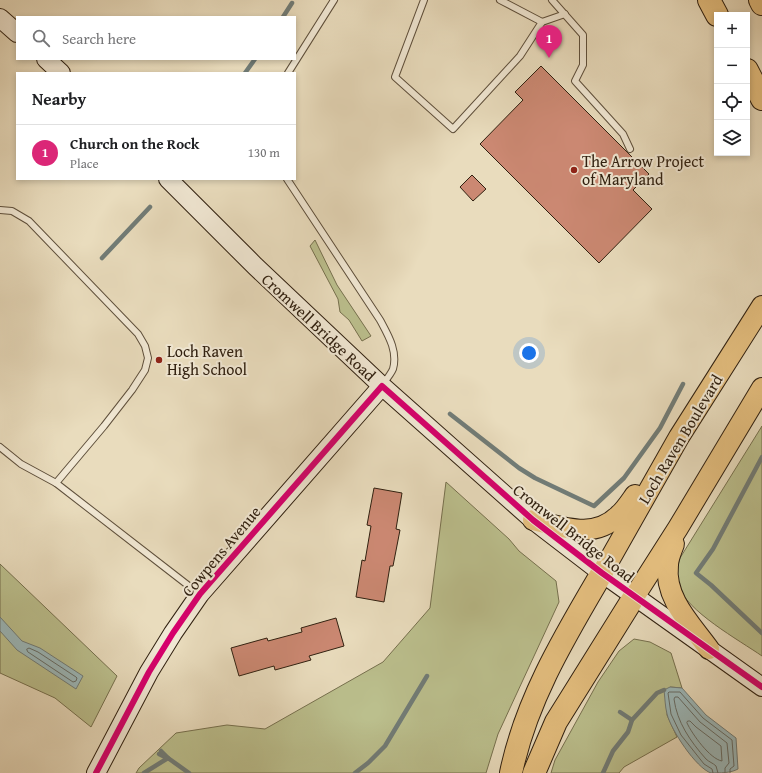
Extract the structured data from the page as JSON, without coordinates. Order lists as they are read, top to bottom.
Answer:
{
  "streets": {
    "main road": ["Cromwell Bridge Road", "Loch Raven Boulevard", "Cowpens Avenue"]
  },
  "crossings": [
    ["Cromwell Bridge Road", "Loch Raven Boulevard"],
    ["Cromwell Bridge Road", "Cowpens Avenue"]
  ],
  "places": ["The Arrow Project of Maryland", "Loch Raven High School"],
  "page": {
    "map_buttons": ["+", "−"],
    "search": "Search here",
    "pins": "1",
    "heading": "Nearby",
    "list": [
      {
        "mark": "1",
        "name": "Church on the Rock",
        "note": "Place",
        "value": "130 m"
      }
    ]
  }
}
